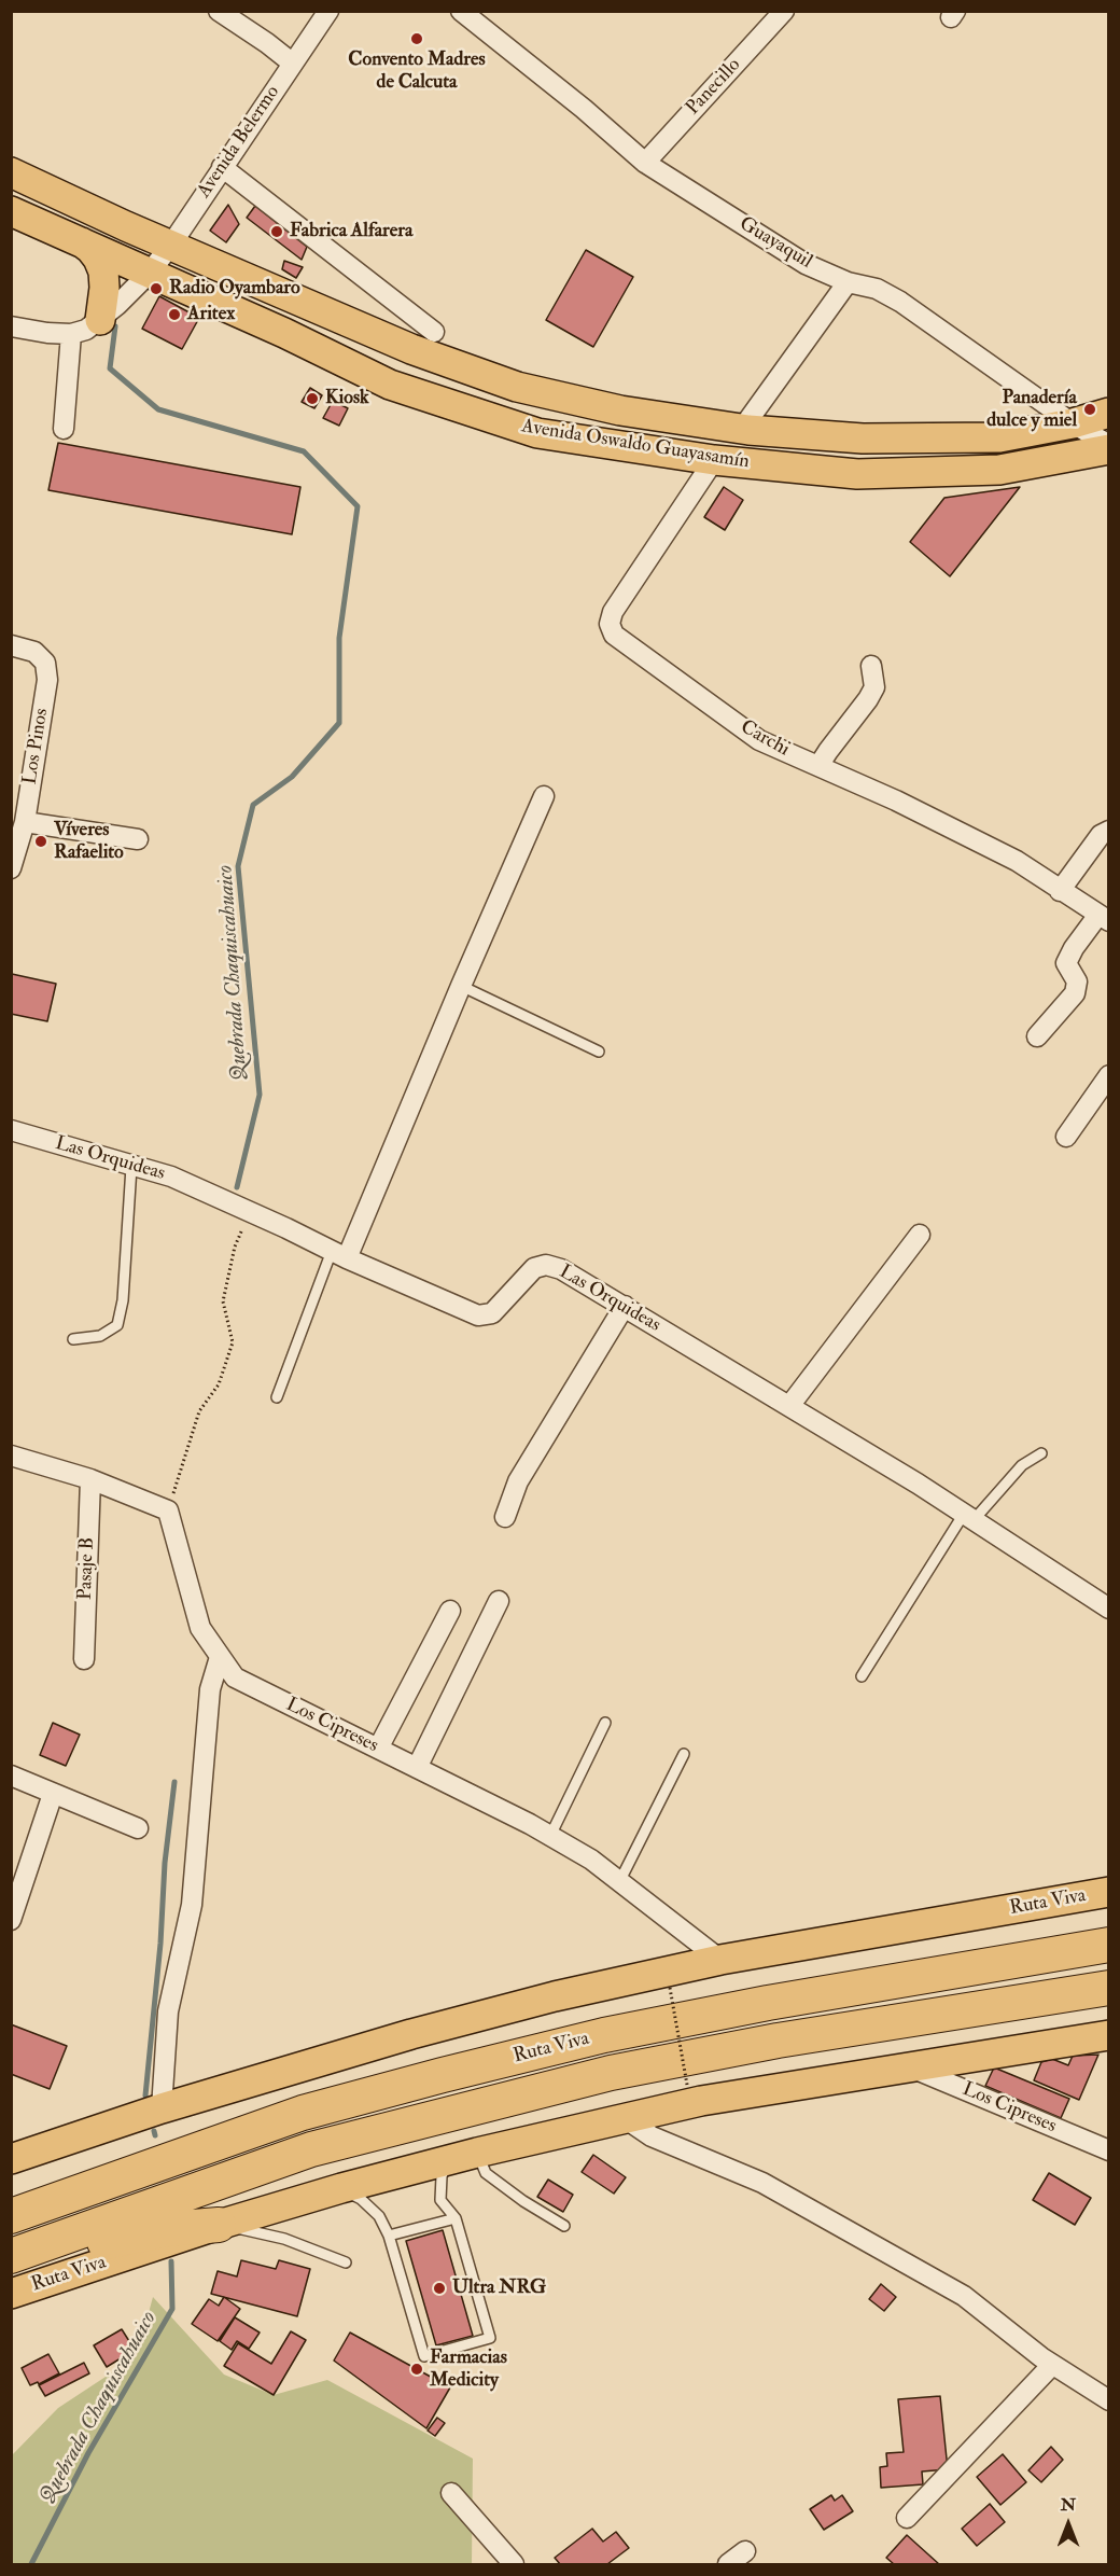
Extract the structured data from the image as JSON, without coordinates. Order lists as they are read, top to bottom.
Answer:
{
  "streets": {
    "highway": ["Ruta Viva"],
    "main road": ["Avenida Oswaldo Guayasamín"],
    "street": [
      "Panecillo",
      "Avenida Belermo",
      "Guayaquil",
      "Carchi",
      "Los Pinos",
      "Las Orquideas",
      "Pasaje B",
      "Los Cipreses"
    ]
  },
  "crossings": [
    ["Panecillo", "Guayaquil"],
    ["Avenida Belermo", "Avenida Oswaldo Guayasamín"],
    ["Guayaquil", "Avenida Oswaldo Guayasamín"],
    ["Avenida Oswaldo Guayasamín", "Carchi"],
    ["Los Cipreses", "Ruta Viva"]
  ],
  "water": ["Quebrada Chaquiscahuaico"],
  "places": [
    "Convento Madres de Calcuta",
    "Fabrica Alfarera",
    "Radio Oyambaro",
    "Aritex",
    "Kiosk",
    "Panadería dulce y miel",
    "Víveres Rafaelito",
    "Ultra NRG",
    "Farmacias Medicity"
  ],
  "north": "top"
}
